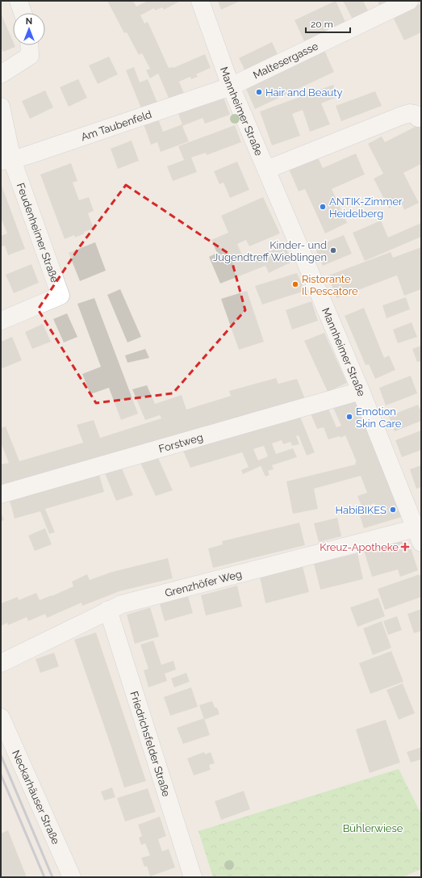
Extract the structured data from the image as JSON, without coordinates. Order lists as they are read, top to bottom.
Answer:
{
  "streets": {
    "street": [
      "Maltesergasse",
      "Mannheimer Straße",
      "Am Taubenfeld",
      "Feudenheimer Straße",
      "Forstweg",
      "Grenzhöfer Weg",
      "Friedrichsfelder Straße",
      "Neckarhäuser Straße"
    ]
  },
  "crossings": [
    ["Maltesergasse", "Mannheimer Straße"],
    ["Maltesergasse", "Am Taubenfeld"],
    ["Mannheimer Straße", "Am Taubenfeld"],
    ["Mannheimer Straße", "Forstweg"],
    ["Mannheimer Straße", "Grenzhöfer Weg"],
    ["Am Taubenfeld", "Feudenheimer Straße"],
    ["Grenzhöfer Weg", "Friedrichsfelder Straße"]
  ],
  "parks": ["Bühlerwiese"],
  "places": {
    "other": [
      "Hair and Beauty",
      "ANTIK-Zimmer Heidelberg",
      "Kinder- und Jugendtreff Wieblingen",
      "Ristorante Il Pescatore",
      "Emotion Skin Care",
      "HabiBIKES"
    ],
    "health": ["Kreuz-Apotheke"]
  },
  "scale_bar": "20 m",
  "north": "top"
}
